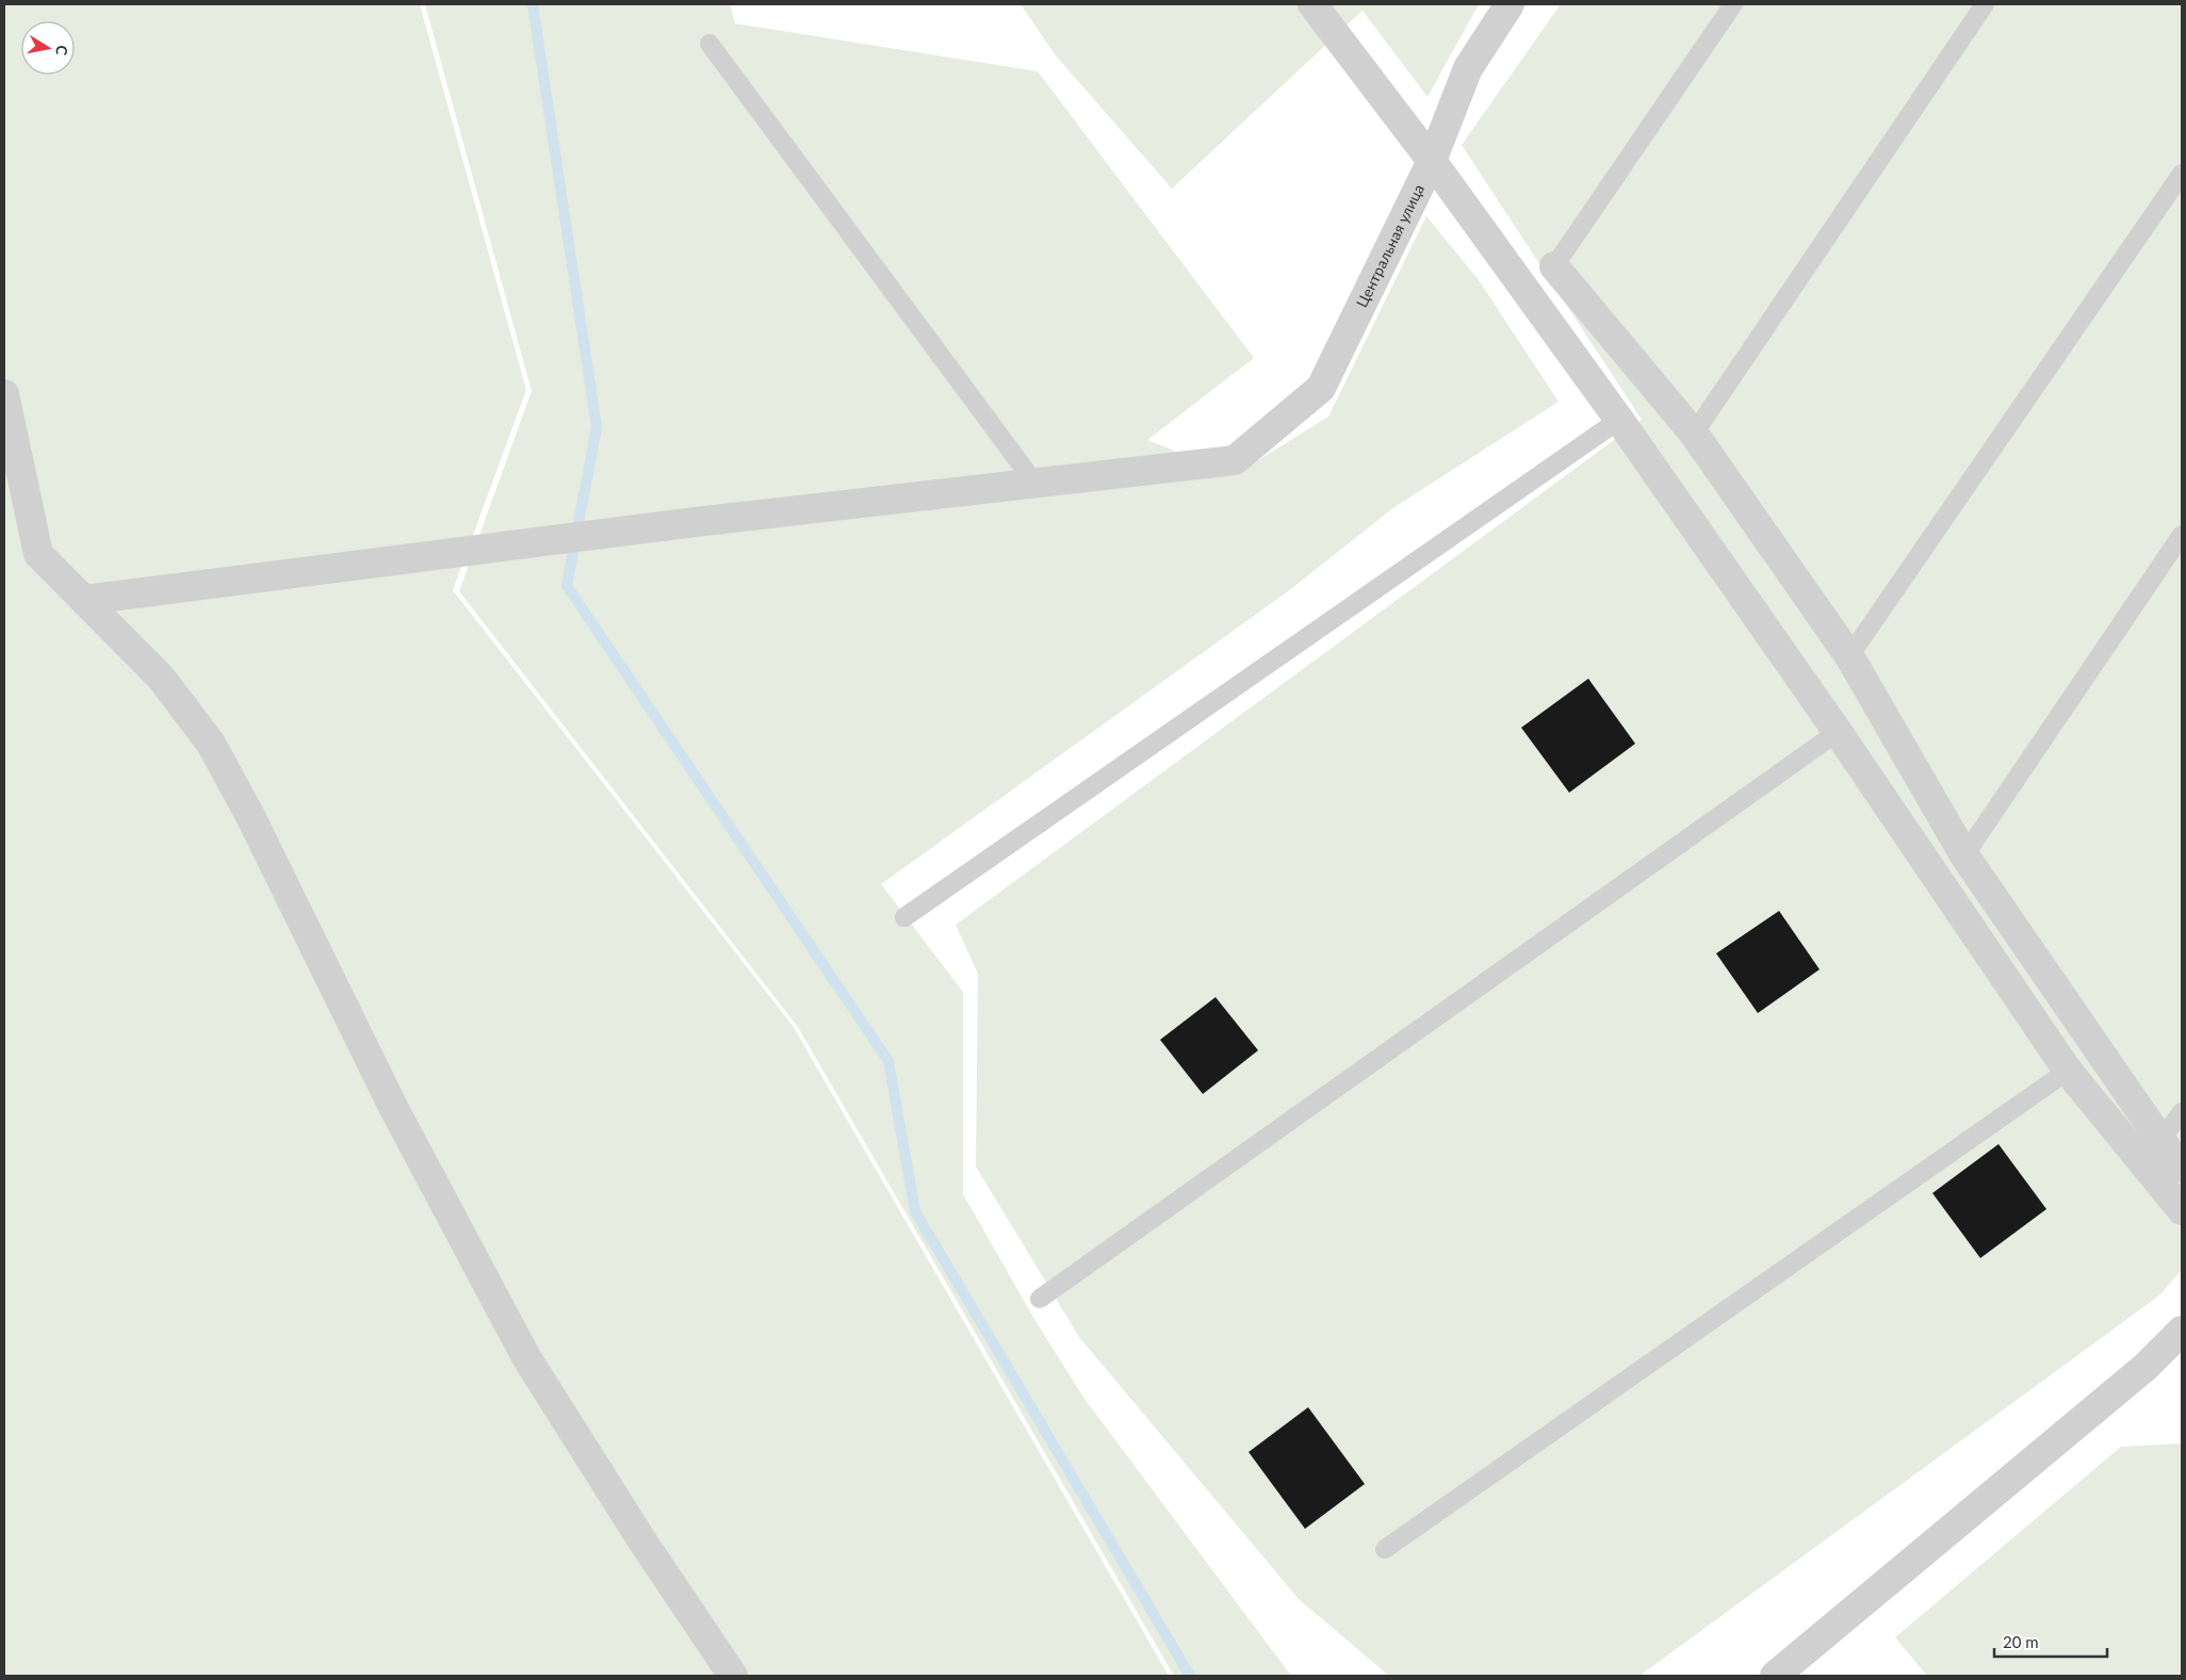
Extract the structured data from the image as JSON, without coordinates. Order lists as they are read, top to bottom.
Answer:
{
  "streets": {
    "street": ["Центральная улица"]
  },
  "scale_bar": "20 m",
  "north": "right"
}
